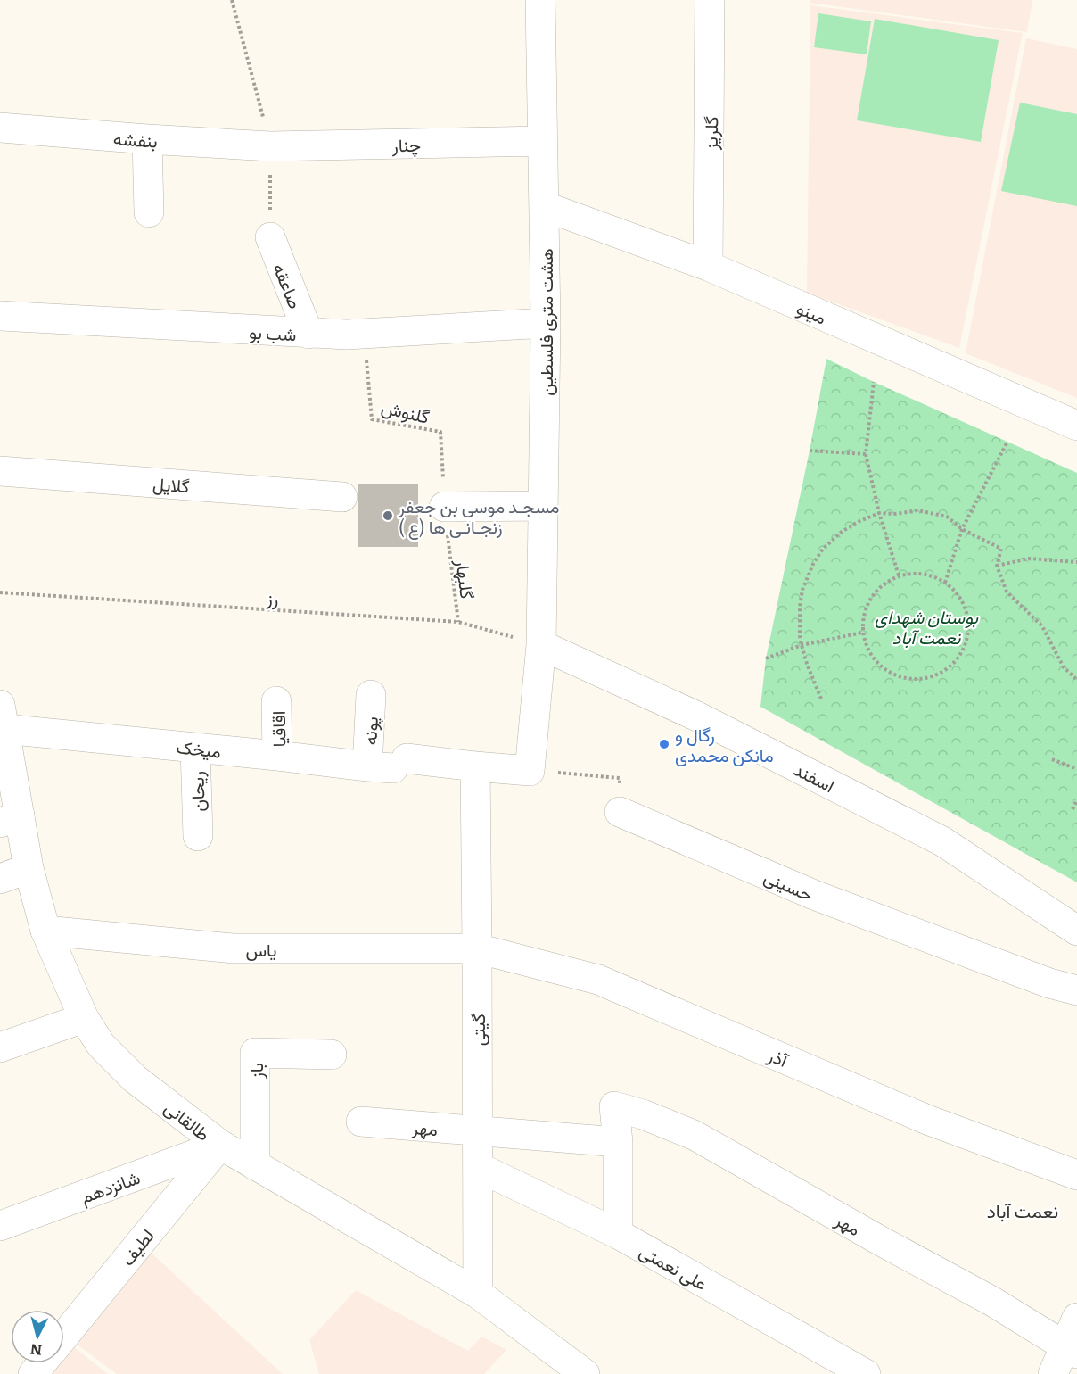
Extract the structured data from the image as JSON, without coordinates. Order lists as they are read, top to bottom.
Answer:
{
  "streets": {
    "street": [
      "گلریز",
      "بنفشه",
      "چنار",
      "صاعقه",
      "مینو",
      "هشت متری فلسطین",
      "شب بو",
      "گلایل",
      "اقاقیا",
      "پونه",
      "میخک",
      "اسفند",
      "ریحان",
      "حسینی",
      "یاس",
      "گیتی",
      "آذر",
      "باز",
      "طالقانی",
      "مهر",
      "شانزدهم",
      "لطیف",
      "علی نعمتی"
    ],
    "path": ["گلنوش", "گلبهار", "رز"]
  },
  "crossings": [
    ["گلریز", "مینو"],
    ["بنفشه", "چنار"],
    ["چنار", "هشت متری فلسطین"],
    ["صاعقه", "شب بو"],
    ["مینو", "هشت متری فلسطین"],
    ["هشت متری فلسطین", "شب بو"],
    ["هشت متری فلسطین", "رز"],
    ["هشت متری فلسطین", "میخک"],
    ["هشت متری فلسطین", "اسفند"],
    ["شب بو", "گلنوش"],
    ["گلنوش", "گلبهار"],
    ["گلبهار", "رز"],
    ["رز", "اسفند"],
    ["اقاقیا", "میخک"],
    ["پونه", "میخک"],
    ["میخک", "ریحان"],
    ["میخک", "گیتی"],
    ["میخک", "طالقانی"],
    ["یاس", "گیتی"],
    ["یاس", "آذر"],
    ["یاس", "طالقانی"],
    ["گیتی", "آذر"],
    ["گیتی", "طالقانی"],
    ["گیتی", "مهر"],
    ["گیتی", "علی نعمتی"],
    ["باز", "طالقانی"],
    ["طالقانی", "شانزدهم"],
    ["طالقانی", "لطیف"],
    ["شانزدهم", "لطیف"]
  ],
  "districts": ["نعمت آباد"],
  "parks": ["بوستان شهدای نعمت آباد"],
  "places": ["مسجـد موسی بن جعفر ( ع) زنجـانـی ها", "رگال و مانکن محمدی"],
  "north": "bottom"
}
